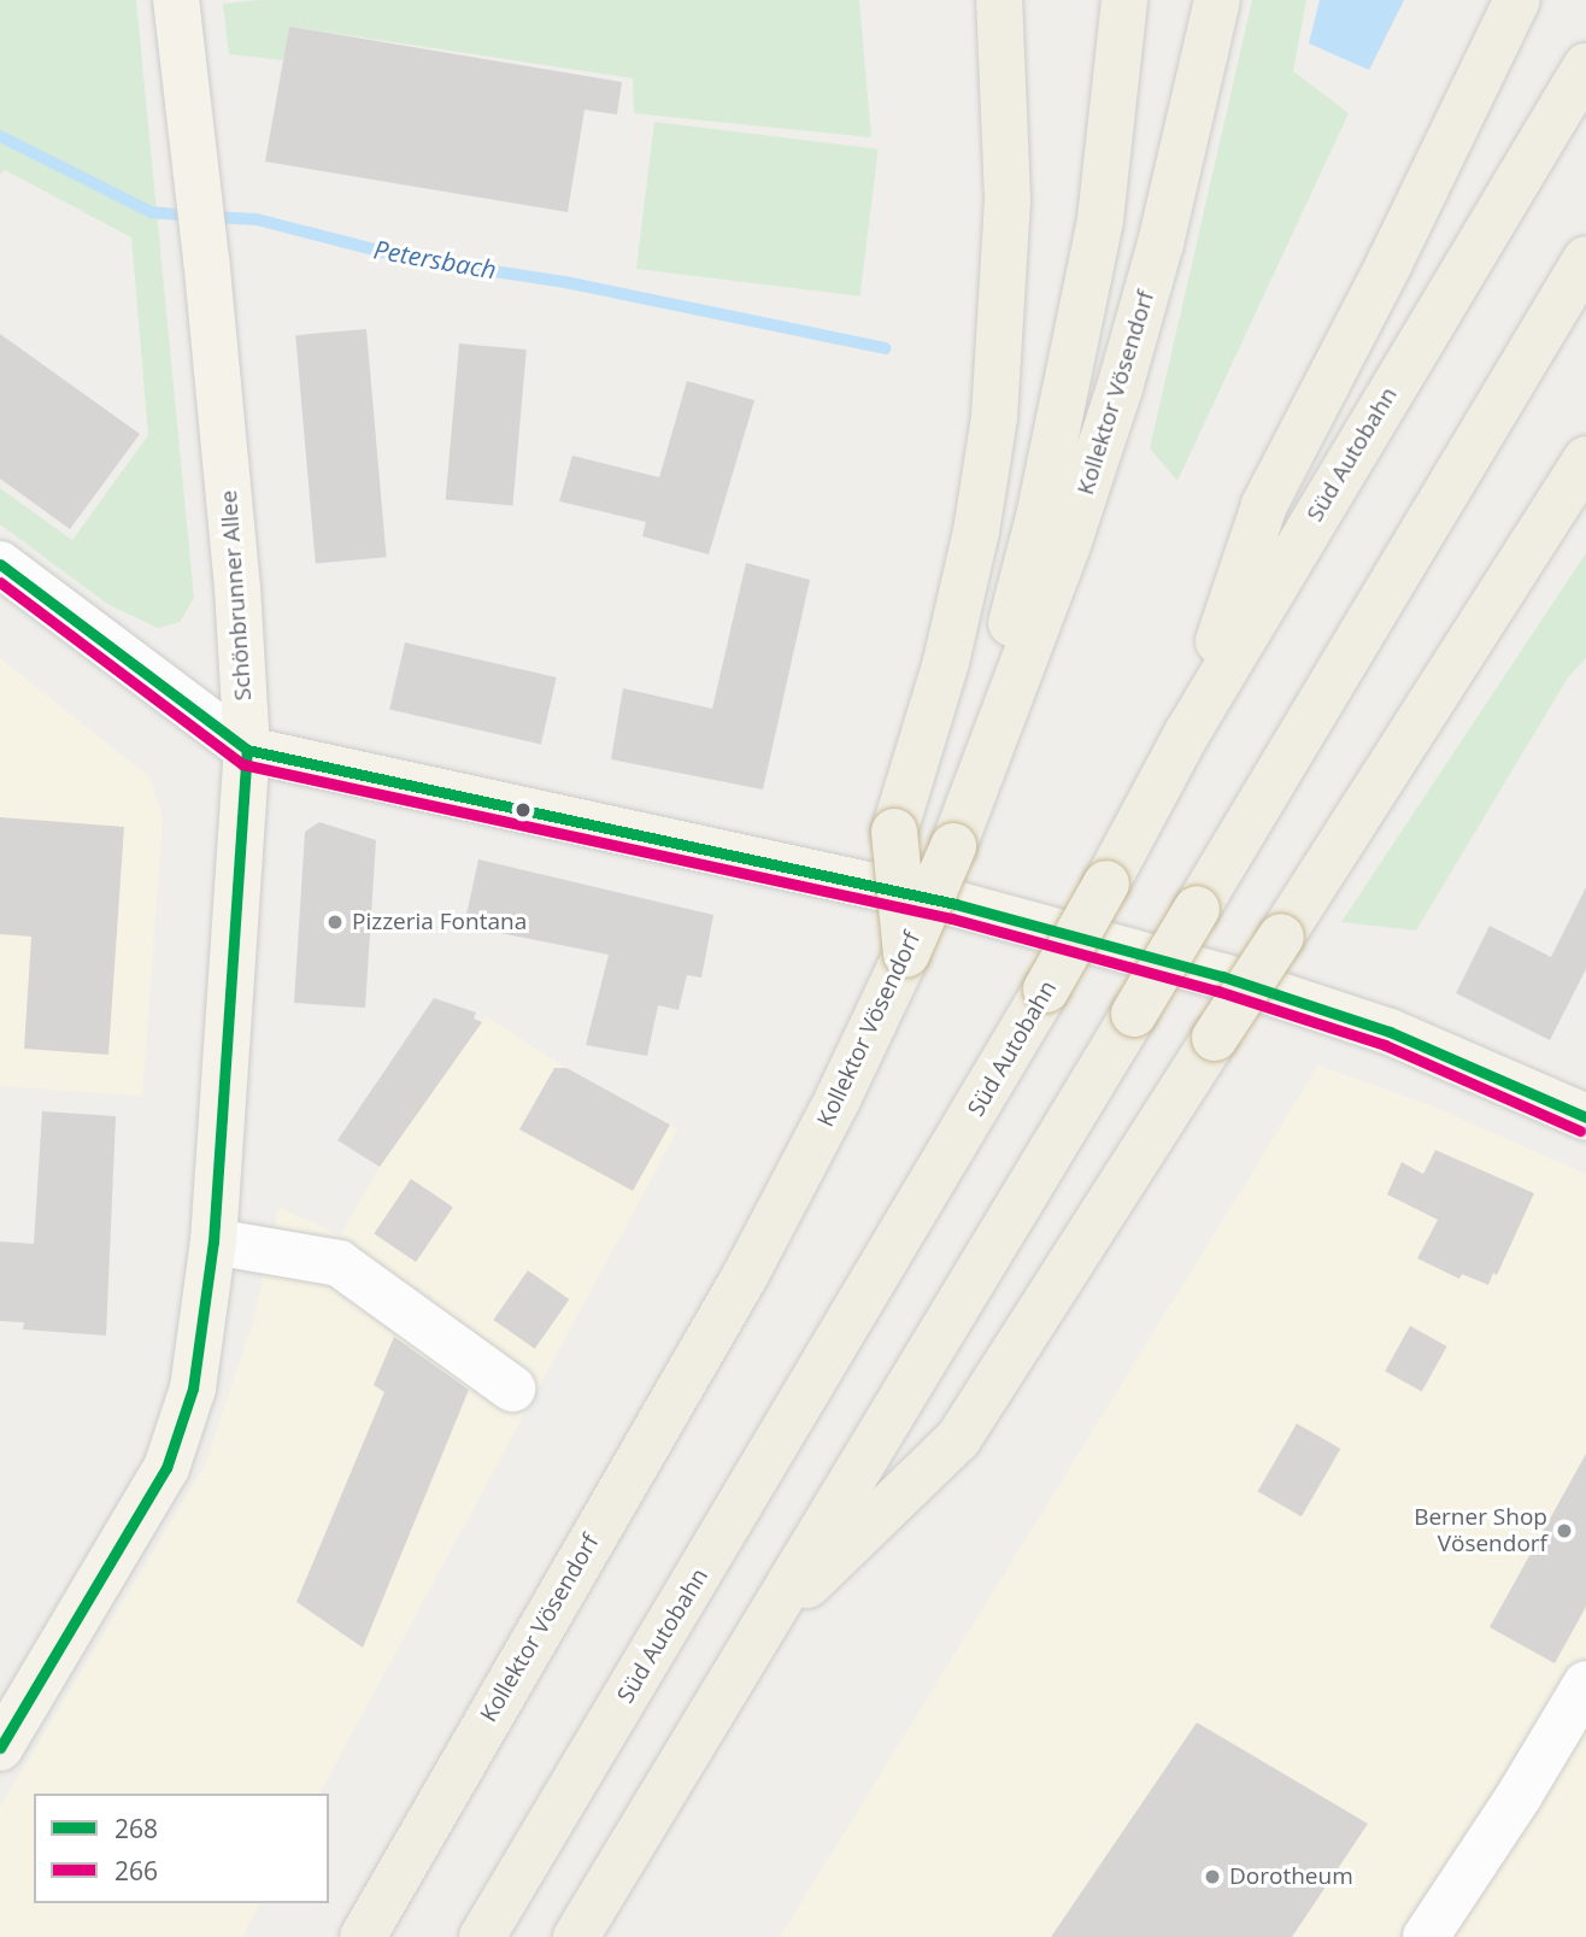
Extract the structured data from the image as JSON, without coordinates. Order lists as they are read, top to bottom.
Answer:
{
  "streets": {
    "highway": ["Kollektor Vösendorf", "Süd Autobahn"],
    "main road": ["Schönbrunner Allee"]
  },
  "water": ["Petersbach"],
  "places": ["Pizzeria Fontana", "Berner Shop Vösendorf", "Dorotheum"],
  "lines": ["transit line 268", "transit line 266"],
  "legend": ["268", "266"]
}
